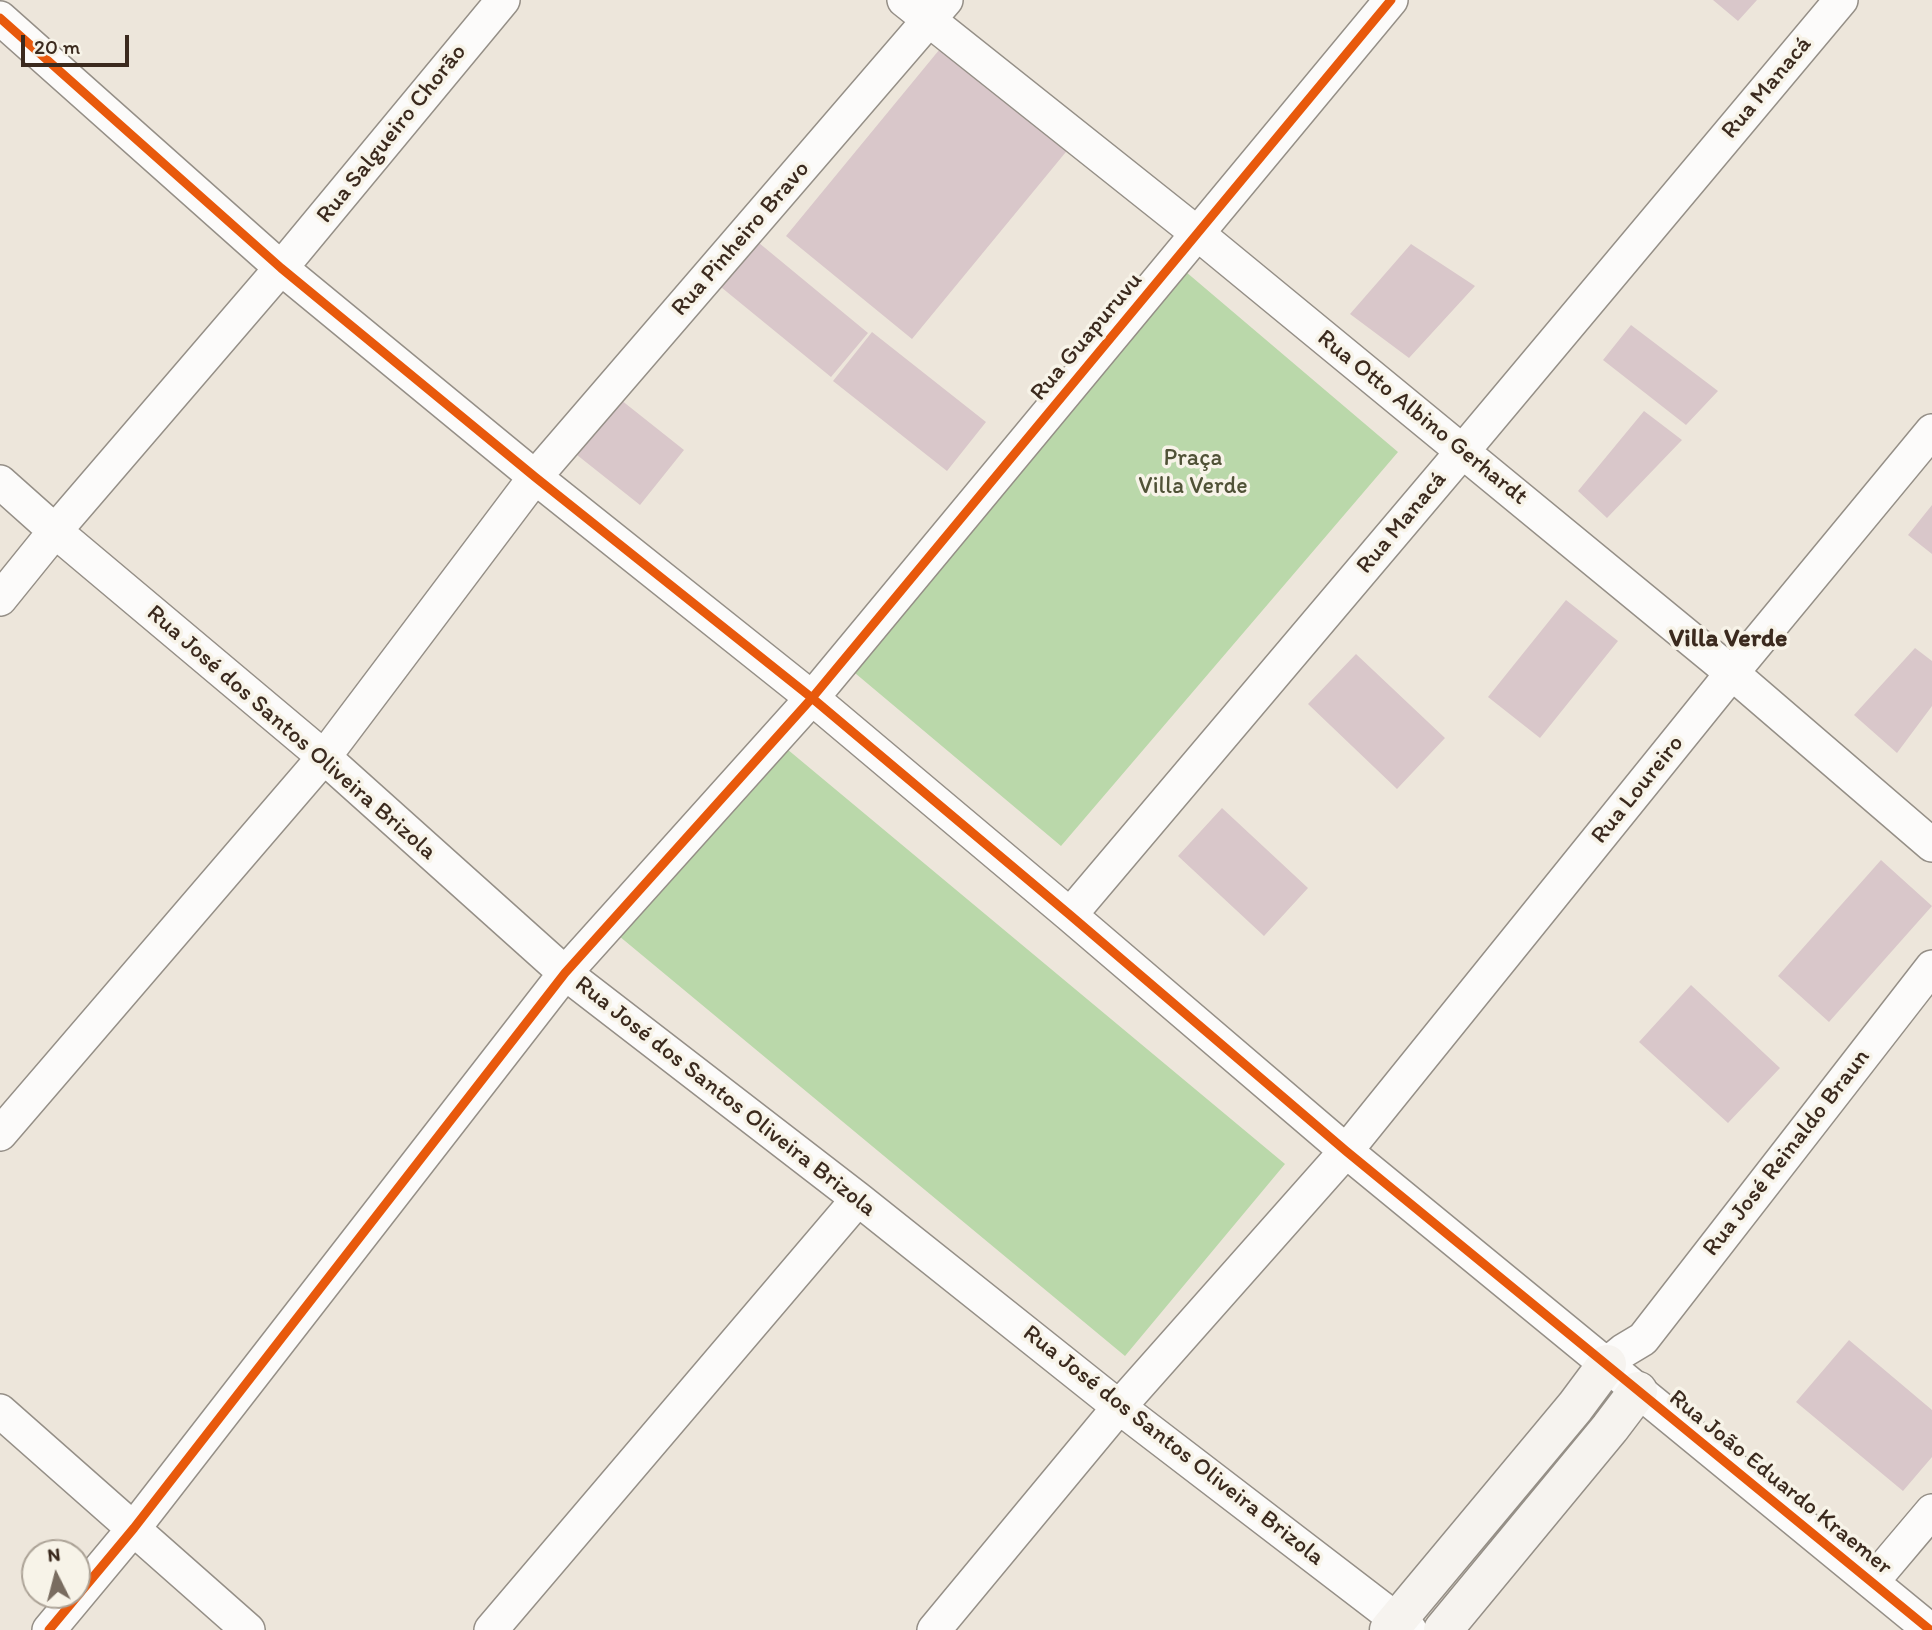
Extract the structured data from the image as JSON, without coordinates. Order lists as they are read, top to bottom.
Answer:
{
  "streets": {
    "street": [
      "Rua Manacá",
      "Rua Salgueiro Chorão",
      "Rua Pinheiro Bravo",
      "Rua Guapuruvu",
      "Rua Otto Albino Gerhardt",
      "Rua José dos Santos Oliveira Brizola",
      "Rua Loureiro",
      "Rua José Reinaldo Braun",
      "Rua João Eduardo Kraemer"
    ]
  },
  "crossings": [
    ["Rua Manacá", "Rua Otto Albino Gerhardt"],
    ["Rua Manacá", "Rua João Eduardo Kraemer"],
    ["Rua Salgueiro Chorão", "Rua José dos Santos Oliveira Brizola"],
    ["Rua Salgueiro Chorão", "Rua João Eduardo Kraemer"],
    ["Rua Pinheiro Bravo", "Rua Otto Albino Gerhardt"],
    ["Rua Pinheiro Bravo", "Rua José dos Santos Oliveira Brizola"],
    ["Rua Pinheiro Bravo", "Rua João Eduardo Kraemer"],
    ["Rua Guapuruvu", "Rua Otto Albino Gerhardt"],
    ["Rua Guapuruvu", "Rua José dos Santos Oliveira Brizola"],
    ["Rua Guapuruvu", "Rua João Eduardo Kraemer"],
    ["Rua Otto Albino Gerhardt", "Rua Loureiro"],
    ["Rua José dos Santos Oliveira Brizola", "Rua Loureiro"],
    ["Rua Loureiro", "Rua João Eduardo Kraemer"],
    ["Rua José Reinaldo Braun", "Rua João Eduardo Kraemer"]
  ],
  "districts": ["Villa Verde"],
  "parks": ["Praça Villa Verde"],
  "scale_bar": "20 m",
  "north": "top"
}
